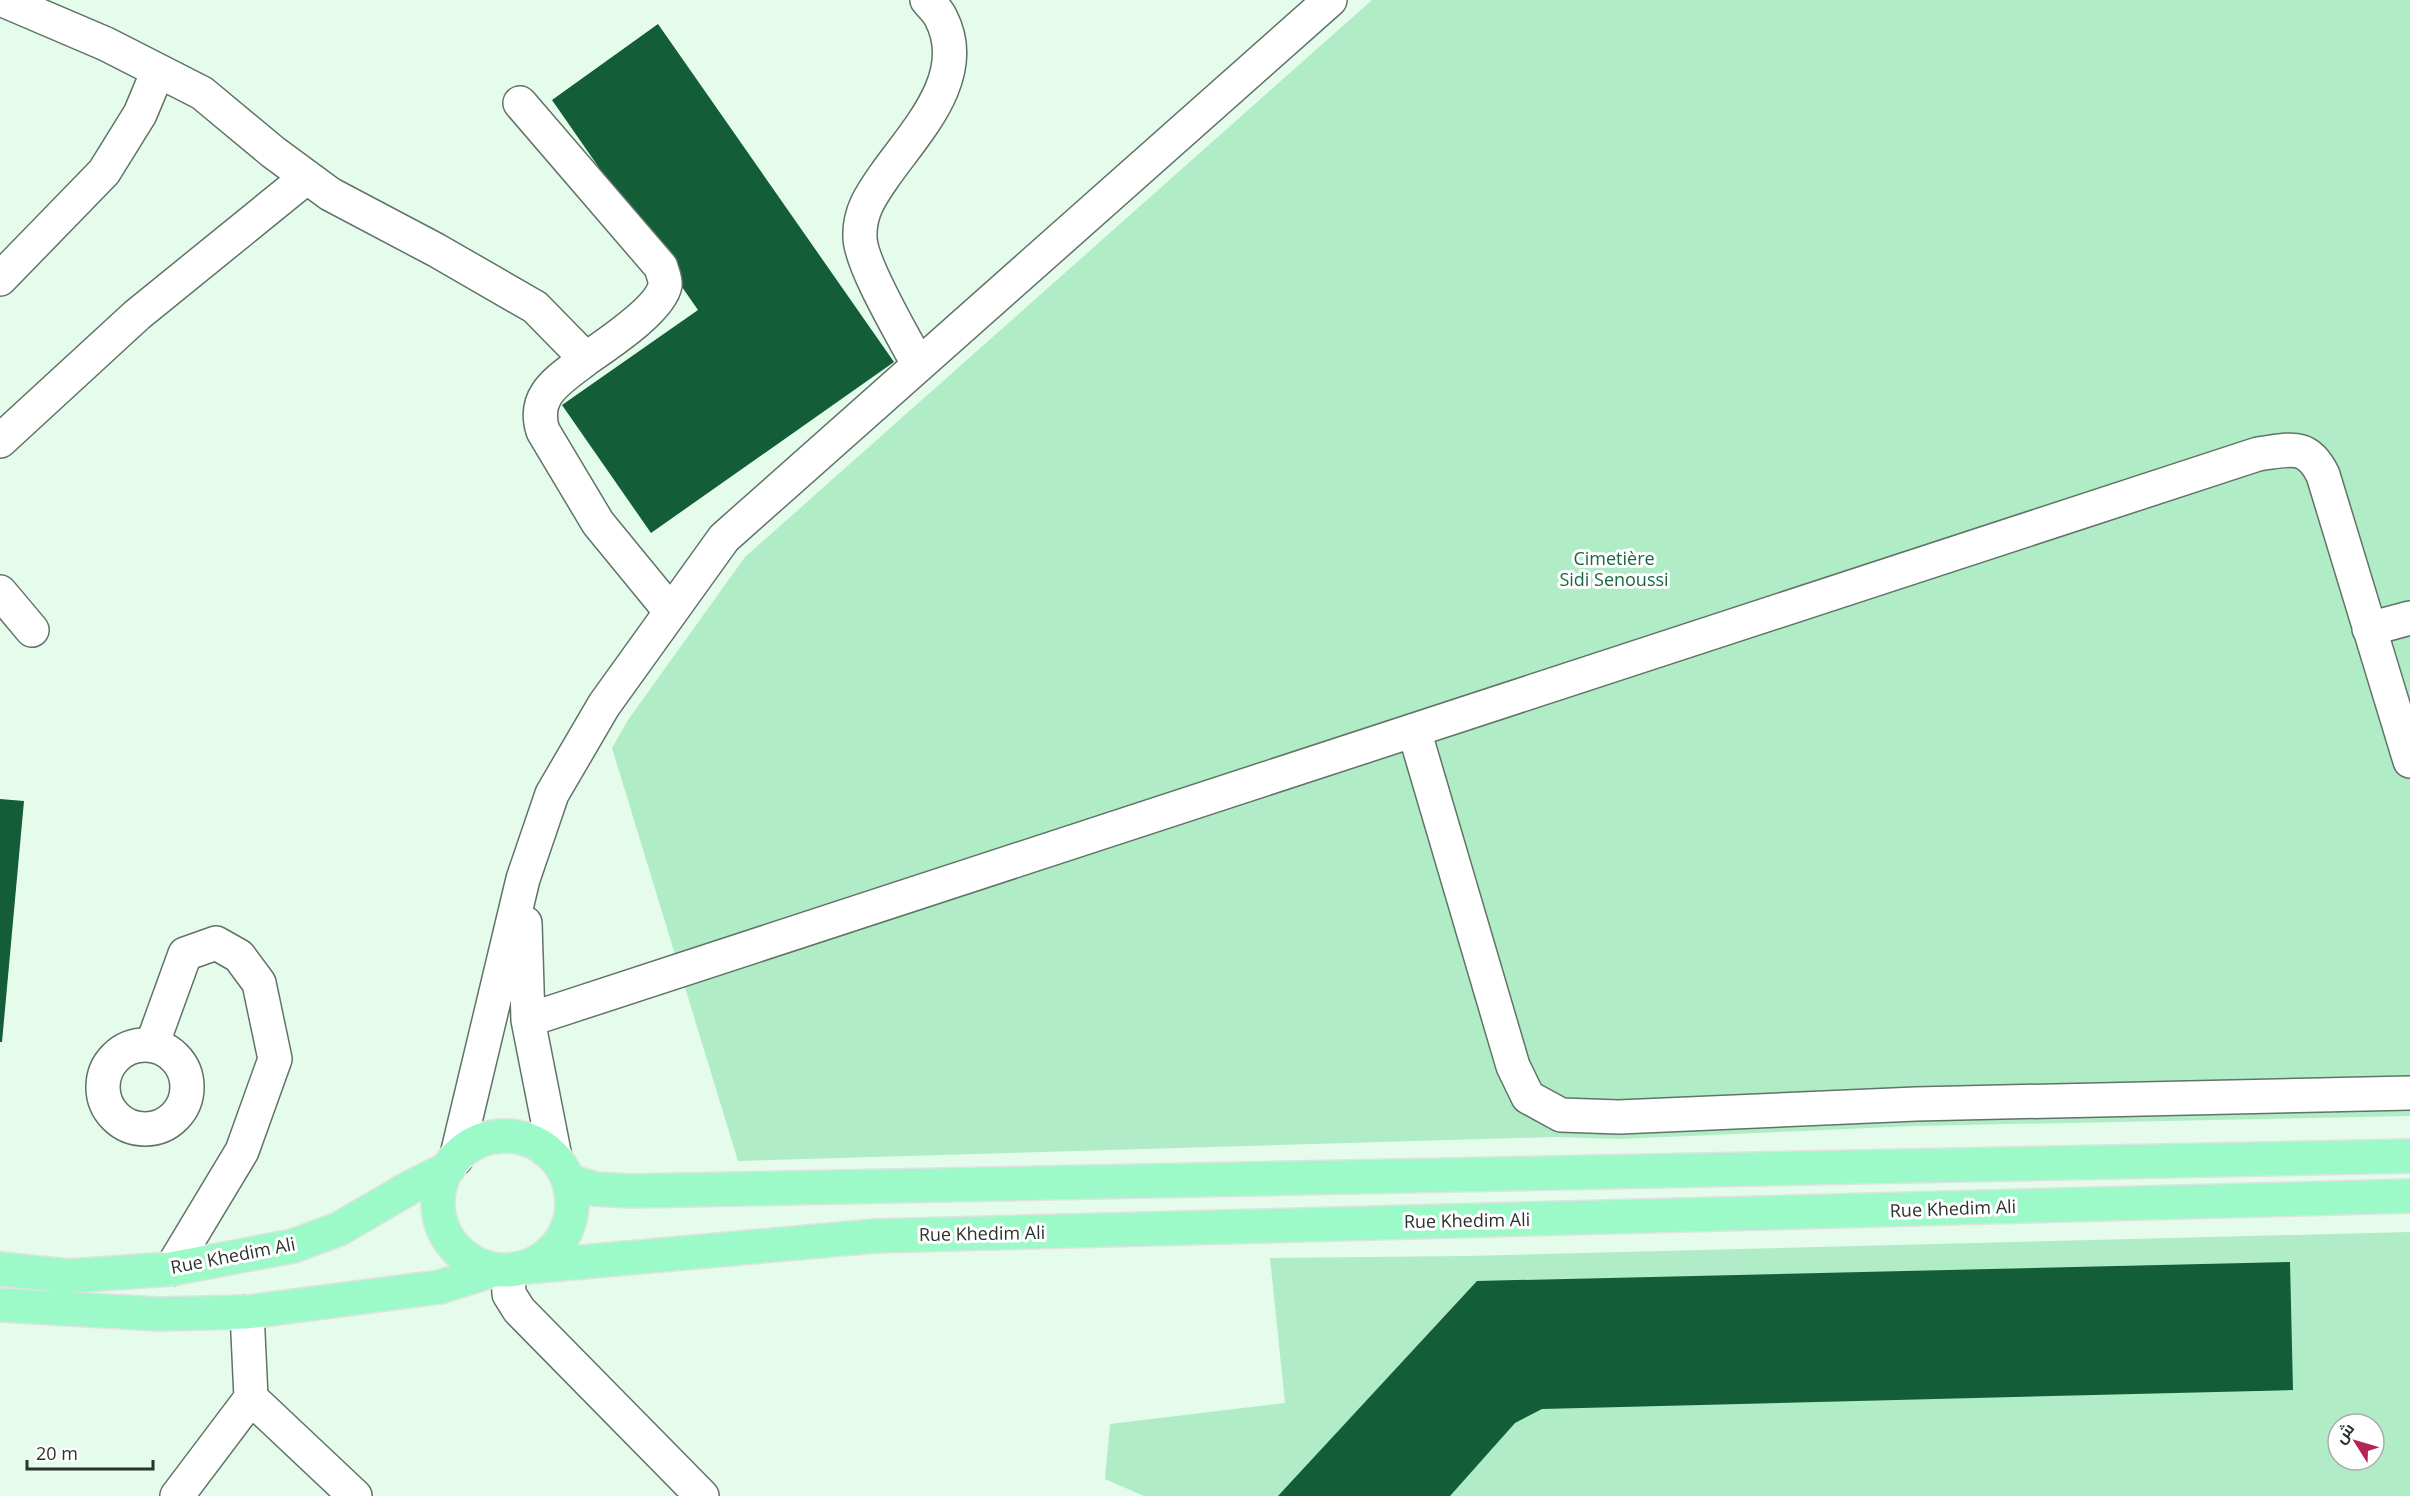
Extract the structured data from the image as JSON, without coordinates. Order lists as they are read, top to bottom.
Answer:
{
  "streets": {
    "main road": ["Rue Khedim Ali"]
  },
  "parks": ["Cimetière Sidi Senoussi"],
  "scale_bar": "20 m",
  "north": "top left"
}
